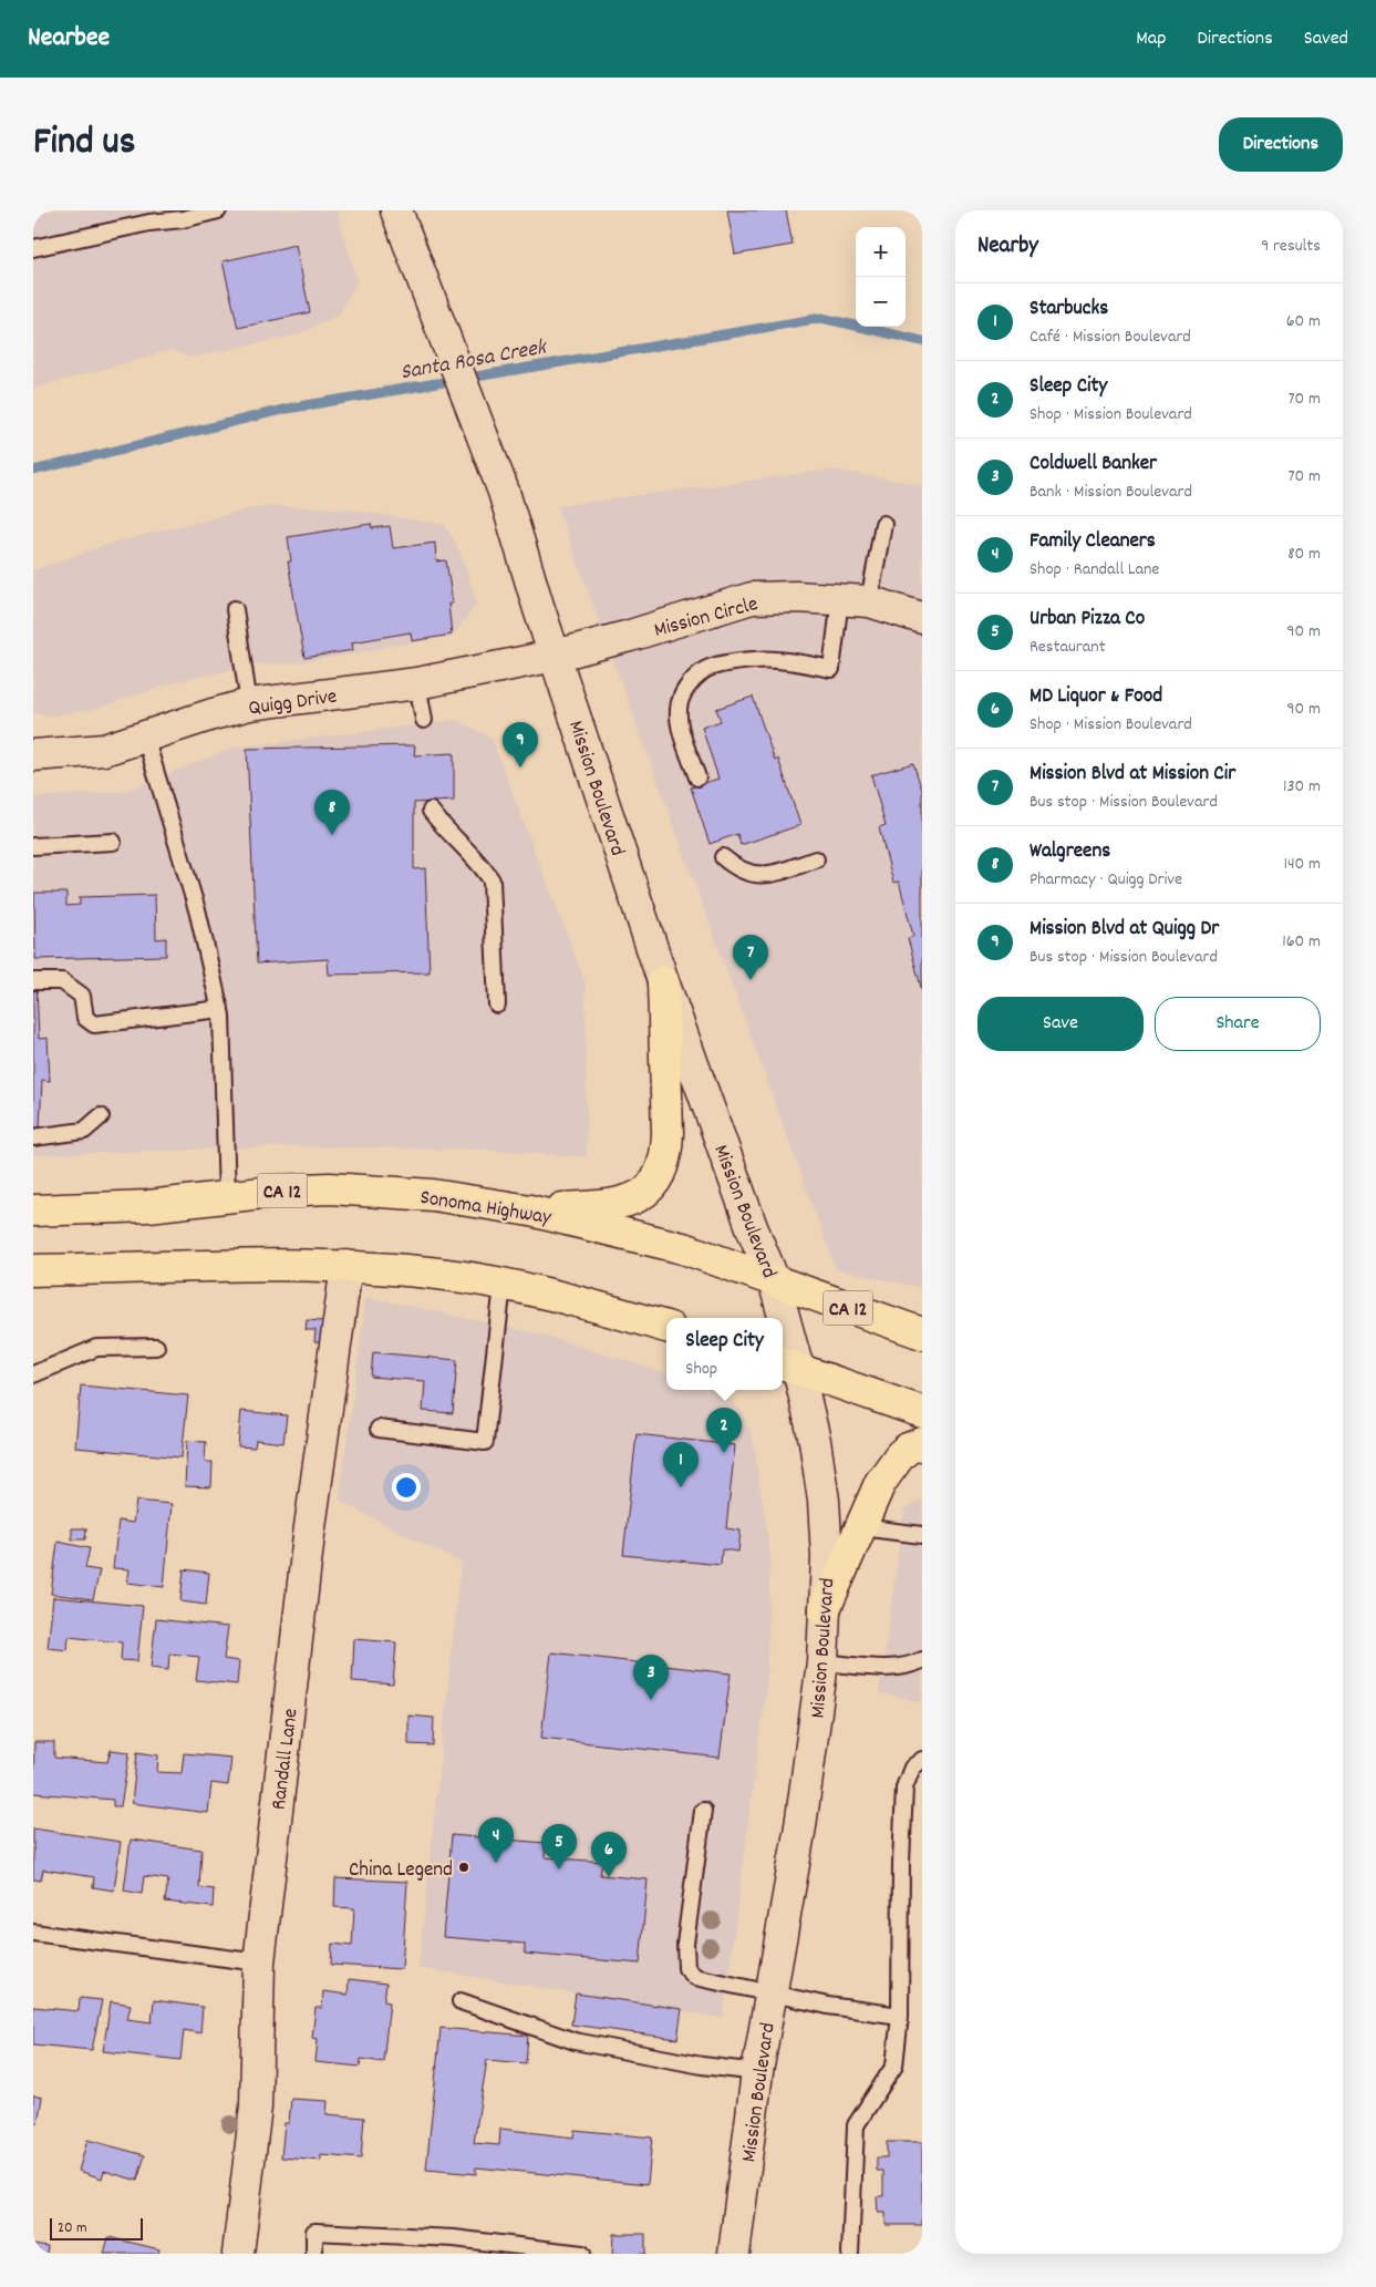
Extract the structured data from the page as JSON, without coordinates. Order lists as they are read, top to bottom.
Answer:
{
  "streets": {
    "main road": [
      "Mission Circle",
      "Quigg Drive",
      "Mission Boulevard",
      "CA 12",
      "Sonoma Highway",
      "Randall Lane"
    ]
  },
  "crossings": [
    ["Mission Circle", "Quigg Drive"],
    ["Mission Circle", "Mission Boulevard"],
    ["Quigg Drive", "Mission Boulevard"],
    ["Mission Boulevard", "Sonoma Highway"]
  ],
  "water": ["Santa Rosa Creek"],
  "places": ["China Legend"],
  "scale_bar": "20 m",
  "page": {
    "header": "Nearbee",
    "nav": ["Map", "Directions", "Saved"],
    "title": "Find us",
    "buttons": [
      "Directions",
      ["Save", "Share"]
    ],
    "heading": ["Nearby", "9 results"],
    "map_buttons": ["+", "−"],
    "list": [
      {
        "mark": "1",
        "name": "Starbucks",
        "note": "Café · Mission Boulevard",
        "value": "60 m"
      },
      {
        "mark": "2",
        "name": "Sleep City",
        "note": "Shop · Mission Boulevard",
        "value": "70 m"
      },
      {
        "mark": "3",
        "name": "Coldwell Banker",
        "note": "Bank · Mission Boulevard",
        "value": "70 m"
      },
      {
        "mark": "4",
        "name": "Family Cleaners",
        "note": "Shop · Randall Lane",
        "value": "80 m"
      },
      {
        "mark": "5",
        "name": "Urban Pizza Co",
        "note": "Restaurant",
        "value": "90 m"
      },
      {
        "mark": "6",
        "name": "MD Liquor & Food",
        "note": "Shop · Mission Boulevard",
        "value": "90 m"
      },
      {
        "mark": "7",
        "name": "Mission Blvd at Mission Cir",
        "note": "Bus stop · Mission Boulevard",
        "value": "130 m"
      },
      {
        "mark": "8",
        "name": "Walgreens",
        "note": "Pharmacy · Quigg Drive",
        "value": "140 m"
      },
      {
        "mark": "9",
        "name": "Mission Blvd at Quigg Dr",
        "note": "Bus stop · Mission Boulevard",
        "value": "160 m"
      }
    ],
    "pins": [
      "9",
      "8",
      "7",
      "2",
      "1",
      "3",
      "4",
      "5",
      "6"
    ],
    "popup": ["Sleep City", "Shop"],
    "scale": "20 m"
  }
}
